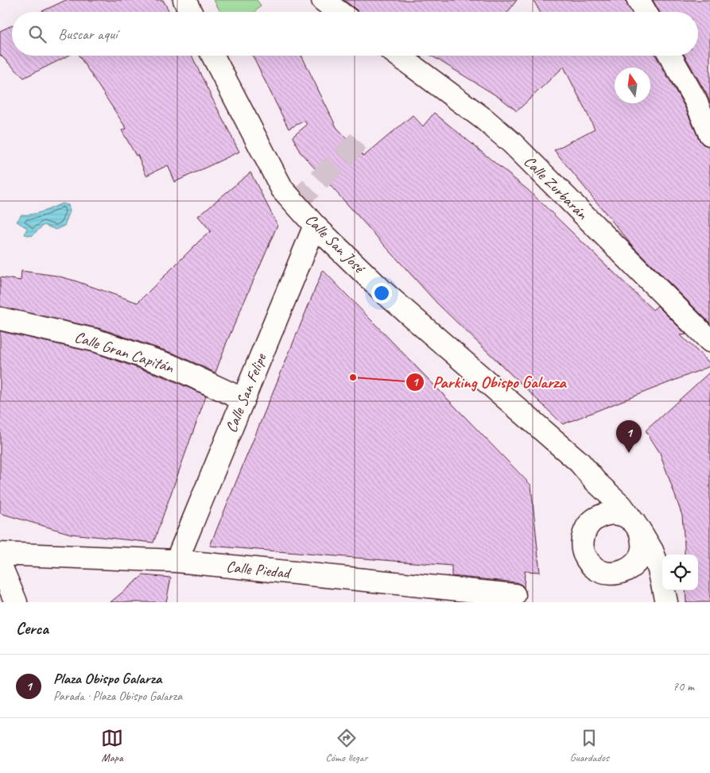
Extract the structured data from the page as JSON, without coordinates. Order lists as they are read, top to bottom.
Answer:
{
  "streets": {
    "street": [
      "Calle Zurbarán",
      "Calle San José",
      "Calle Gran Capitán",
      "Calle San Felipe",
      "Calle Piedad"
    ]
  },
  "crossings": [
    ["Calle San José", "Calle San Felipe"],
    ["Calle Gran Capitán", "Calle San Felipe"],
    ["Calle San Felipe", "Calle Piedad"]
  ],
  "places": ["Parking Obispo Galarza"],
  "north": "top",
  "page": {
    "search": "Buscar aquí",
    "pins": "1",
    "heading": "Cerca",
    "list": [
      {
        "mark": "1",
        "name": "Plaza Obispo Galarza",
        "note": "Parada · Plaza Obispo Galarza",
        "value": "70 m"
      }
    ],
    "nav": ["Mapa", "Cómo llegar", "Guardados"]
  }
}
